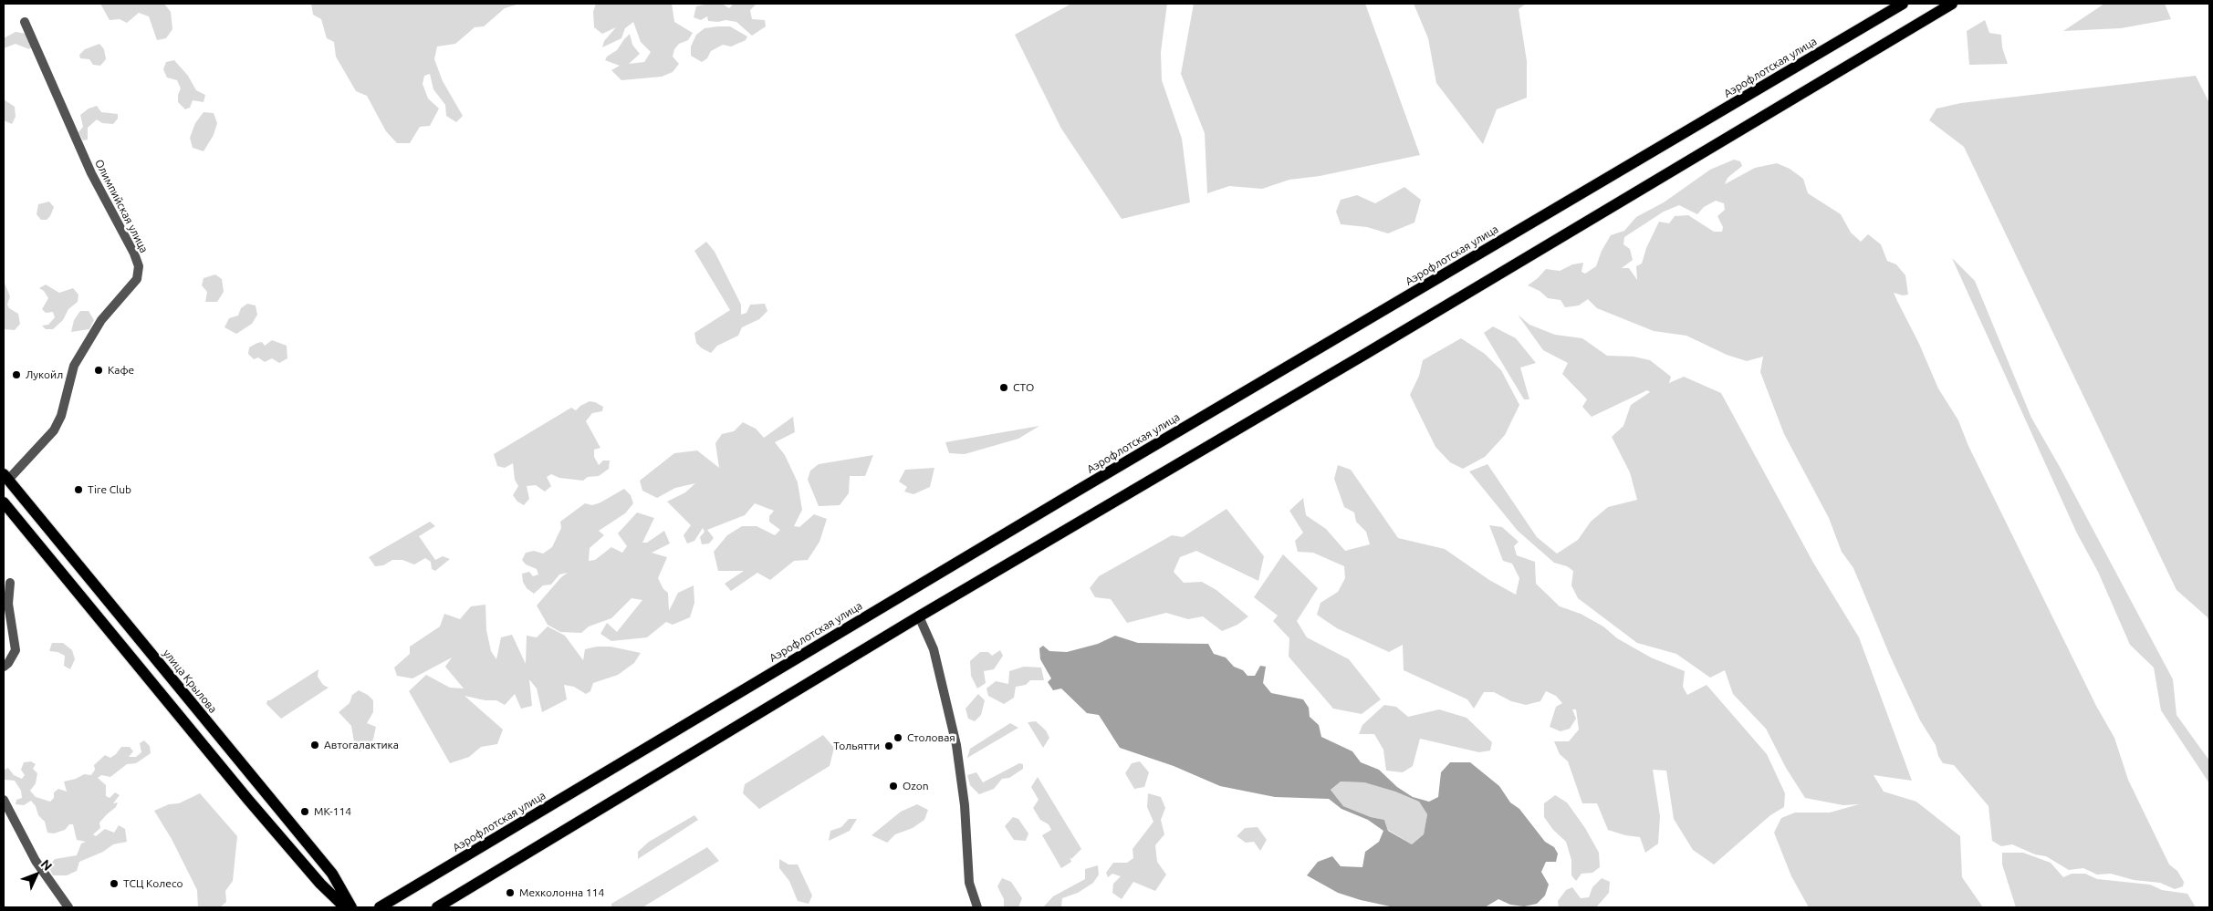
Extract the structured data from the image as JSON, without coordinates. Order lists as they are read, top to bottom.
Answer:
{
  "streets": {
    "main road": ["Аэрофлотская улица", "улица Крылова"],
    "street": ["Олимпийская улица"]
  },
  "crossings": [
    ["Олимпийская улица", "улица Крылова"]
  ],
  "places": [
    "Кафе",
    "Лукойл",
    "СТО",
    "Tire Club",
    "Столовая",
    "Автогалактика",
    "Тольятти",
    "Ozon",
    "МК-114",
    "ТСЦ Колесо",
    "Мехколонна 114"
  ],
  "north": "top right"
}
